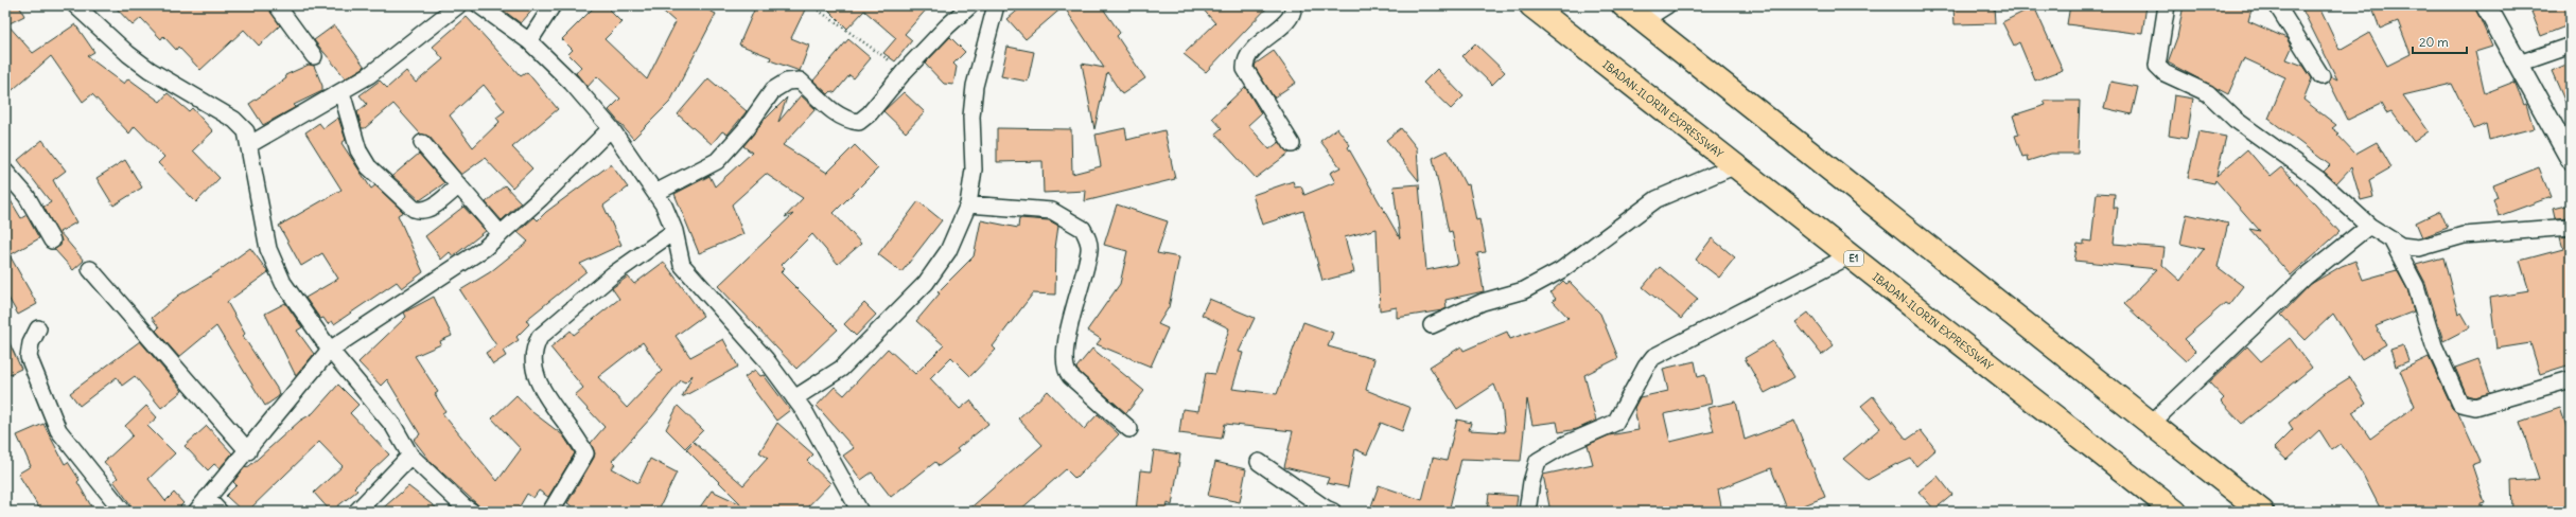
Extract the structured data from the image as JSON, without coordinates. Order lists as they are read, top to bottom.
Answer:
{
  "streets": {
    "highway": ["IBADAN-ILORIN EXPRESSWAY", "E1"]
  },
  "scale_bar": "20 m"
}
